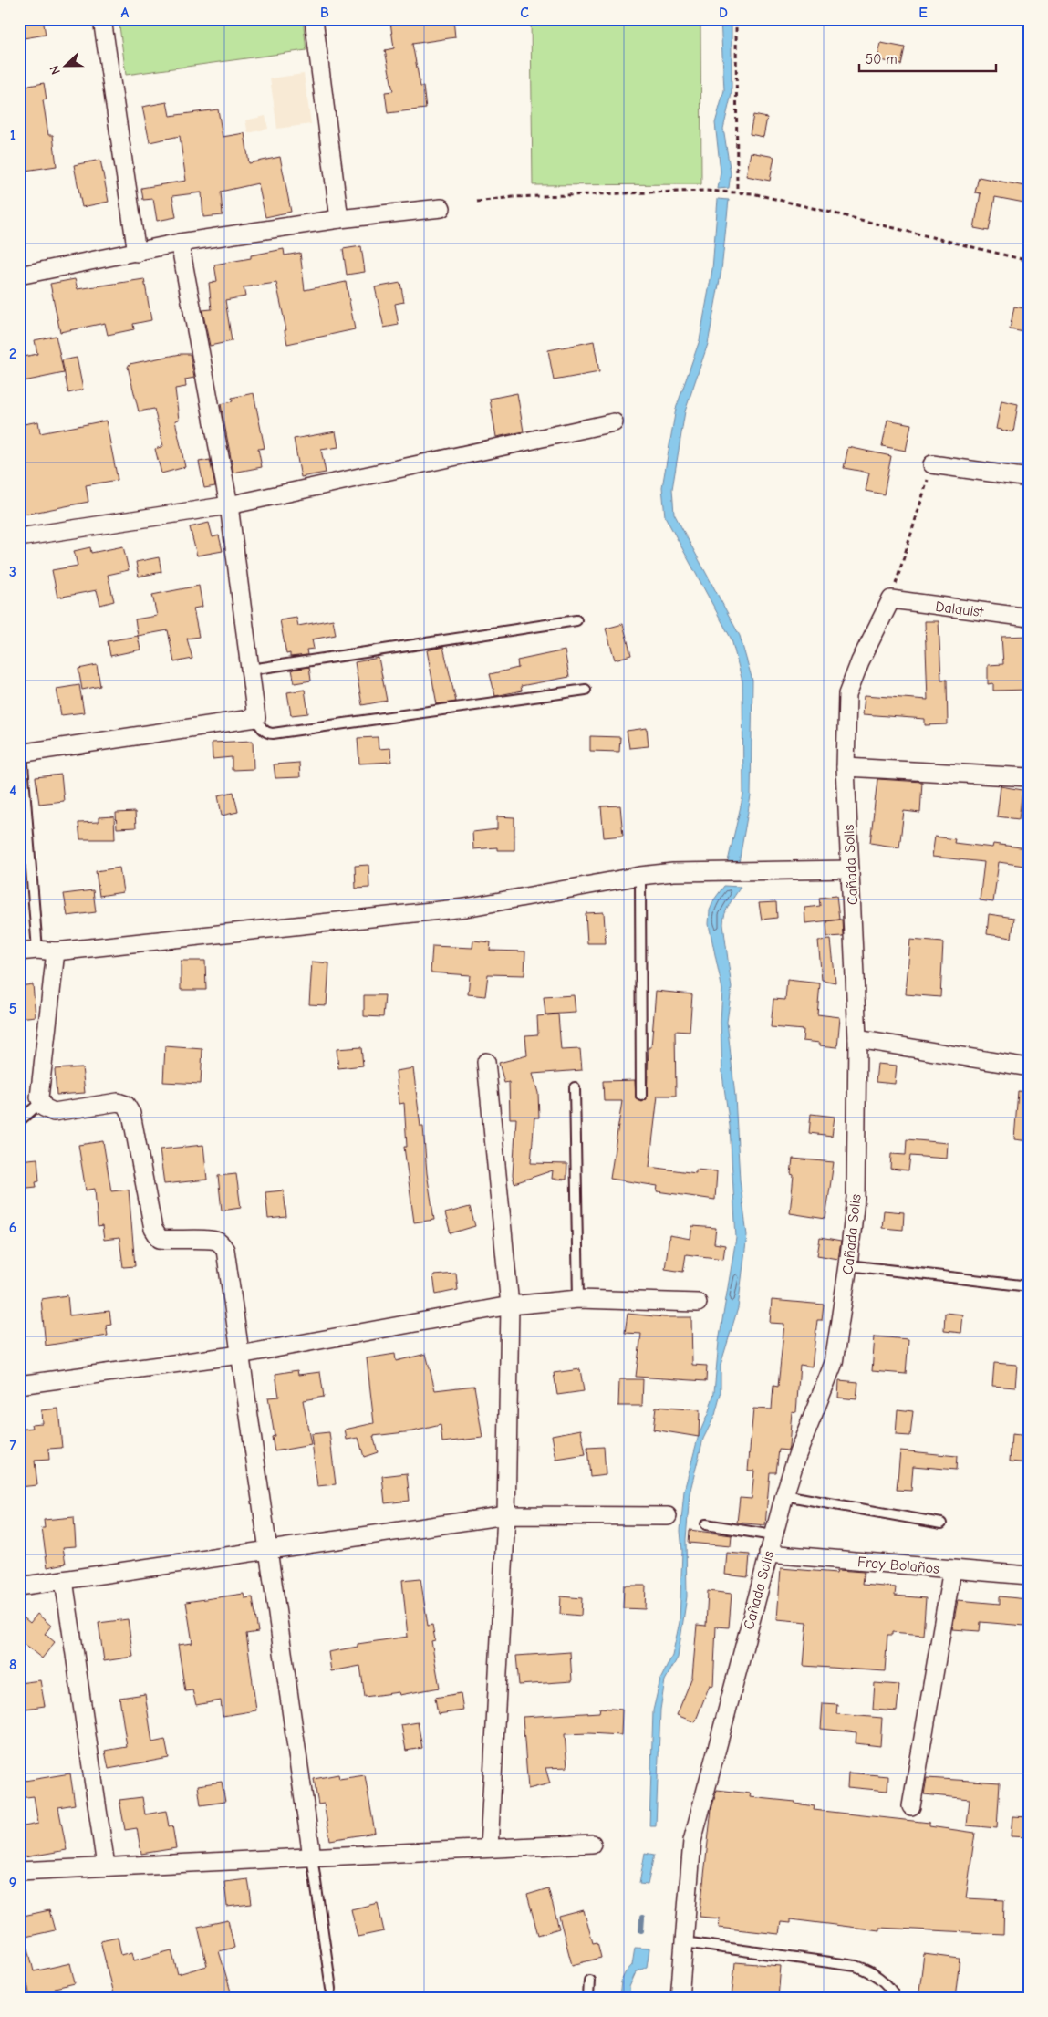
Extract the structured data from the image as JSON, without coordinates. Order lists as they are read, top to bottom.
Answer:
{
  "streets": {
    "street": ["Dalquist", "Cañada Solis", "Fray Bolaños"]
  },
  "crossings": [
    ["Dalquist", "Cañada Solis"],
    ["Cañada Solis", "Fray Bolaños"]
  ],
  "scale_bar": "50 m",
  "north": "left",
  "grid": {
    "columns": [
      "A",
      "B",
      "C",
      "D",
      "E"
    ],
    "rows": [
      "1",
      "2",
      "3",
      "4",
      "5",
      "6",
      "7",
      "8",
      "9"
    ]
  }
}
